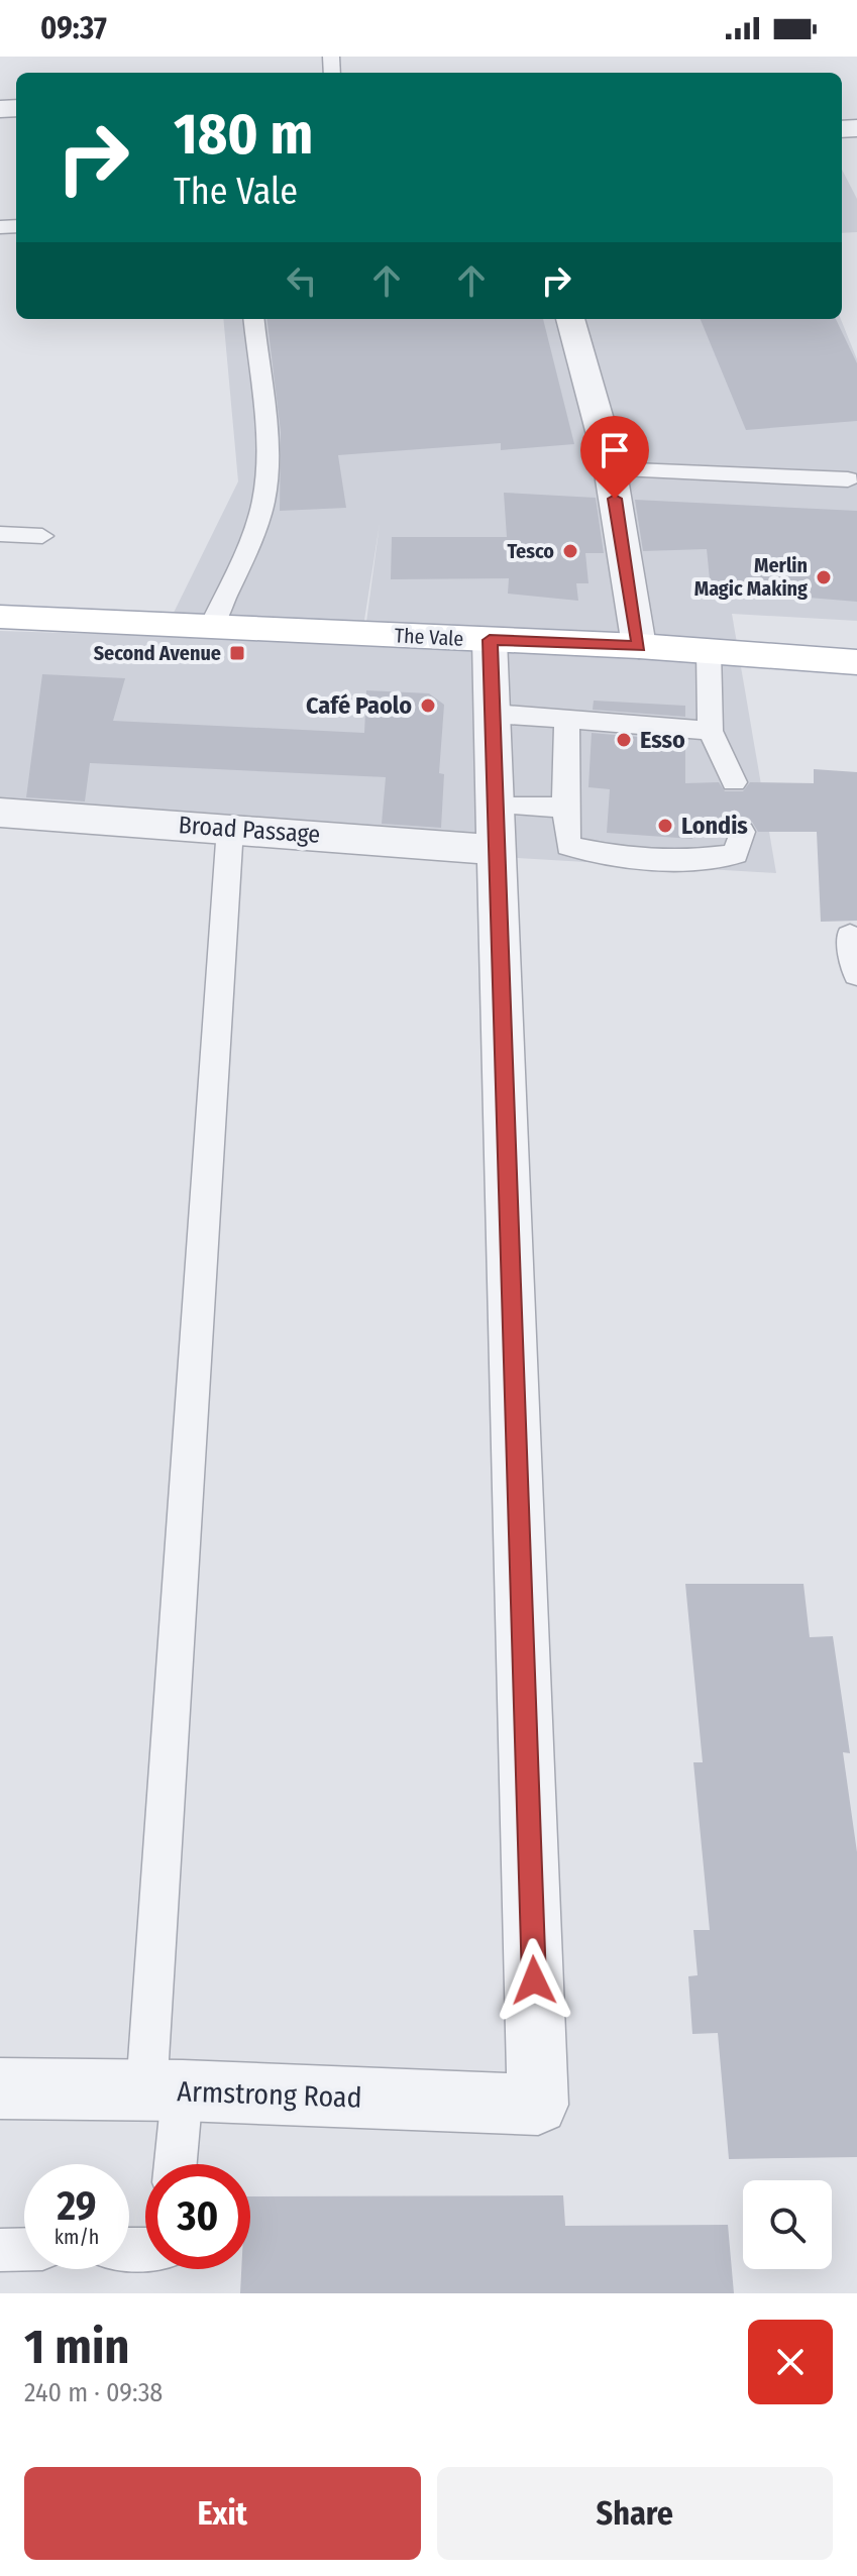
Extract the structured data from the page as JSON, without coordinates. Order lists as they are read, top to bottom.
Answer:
{
  "streets": {
    "main road": ["The Vale"],
    "street": ["Broad Passage", "Armstrong Road"]
  },
  "crossings": [
    ["Broad Passage", "Armstrong Road"]
  ],
  "places": {
    "other": [
      "Tesco",
      "Merlin Magic Making",
      "Café Paolo",
      "Esso",
      "Londis"
    ],
    "transit": ["Second Avenue"]
  },
  "page": {
    "status": "09:37",
    "turn": ["180 m", "The Vale"],
    "speed": "29 km/h",
    "limit": "30",
    "heading": ["1 min", "240 m · 09:38"],
    "buttons": ["Exit", "Share"]
  }
}
